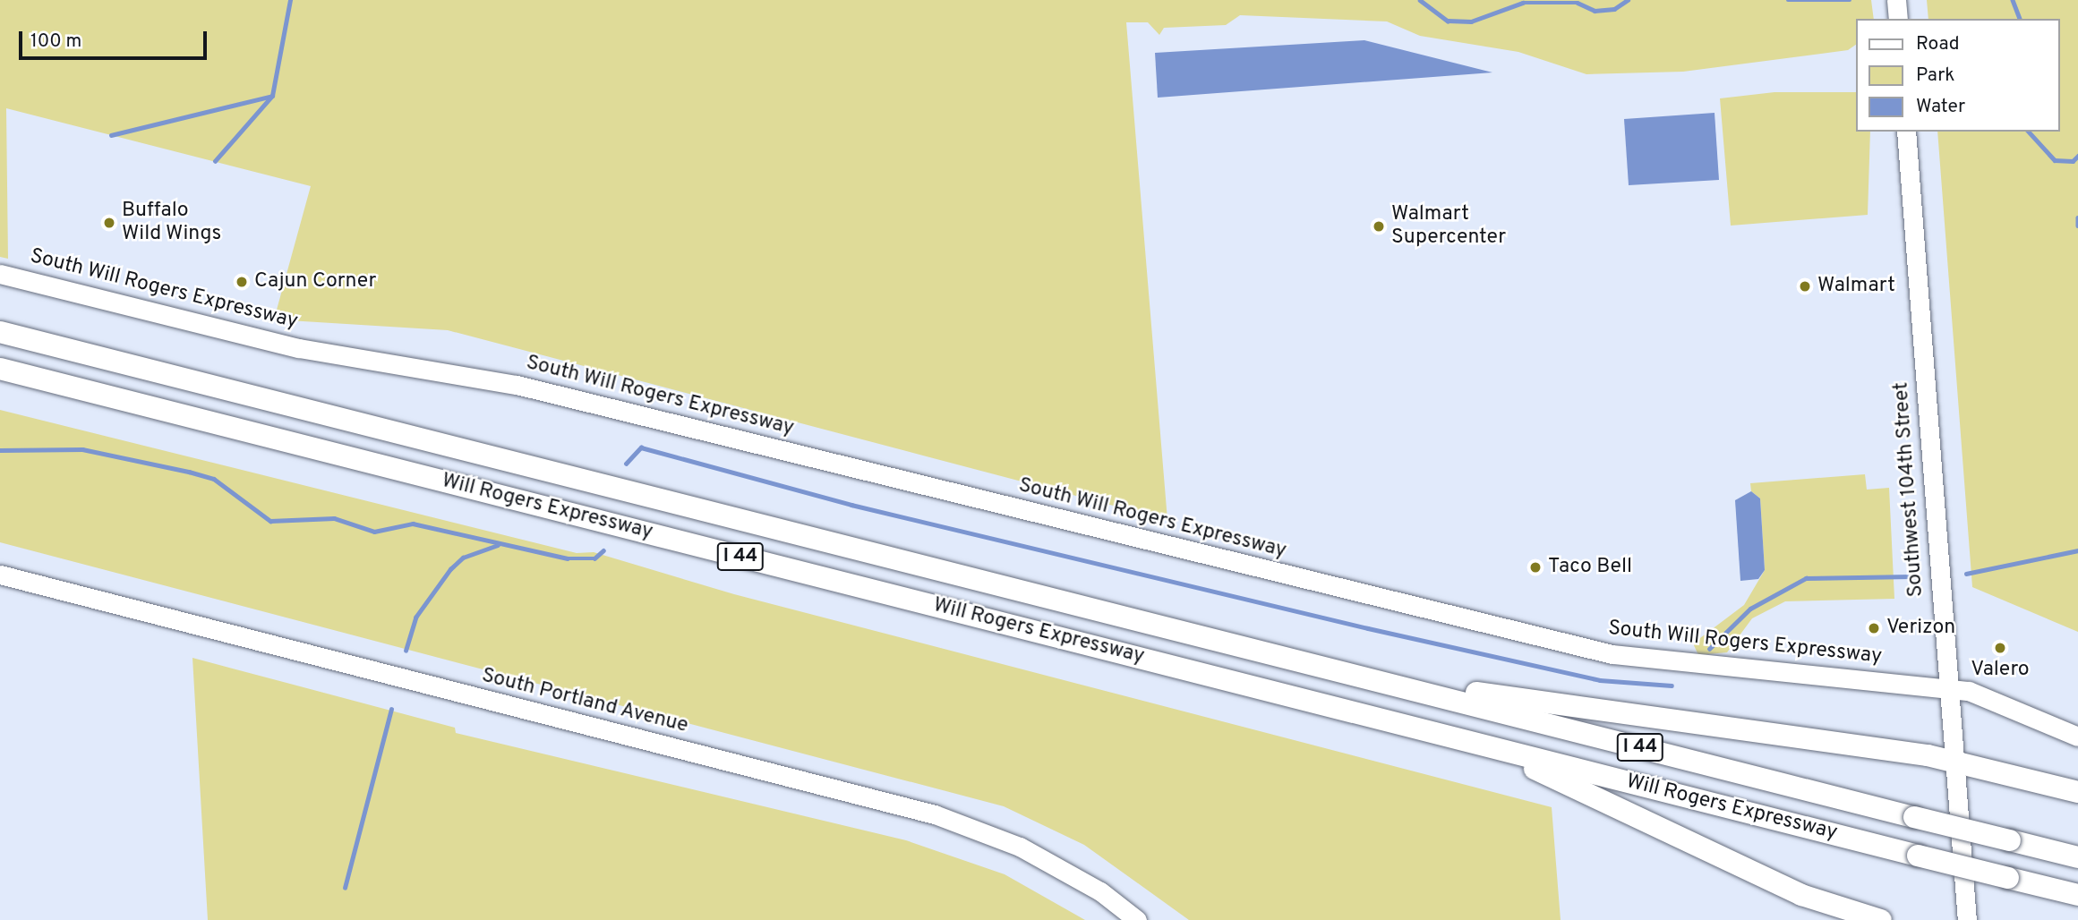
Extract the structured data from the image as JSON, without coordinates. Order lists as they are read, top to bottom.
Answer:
{
  "streets": {
    "highway": ["Will Rogers Expressway", "I 44"],
    "main road": ["South Will Rogers Expressway", "Southwest 104th Street", "South Portland Avenue"]
  },
  "crossings": [
    ["South Will Rogers Expressway", "Southwest 104th Street"]
  ],
  "places": [
    "Buffalo Wild Wings",
    "Walmart Supercenter",
    "Cajun Corner",
    "Walmart",
    "Taco Bell",
    "Verizon",
    "Valero"
  ],
  "legend": ["Road", "Park", "Water"],
  "scale_bar": "100 m"
}
